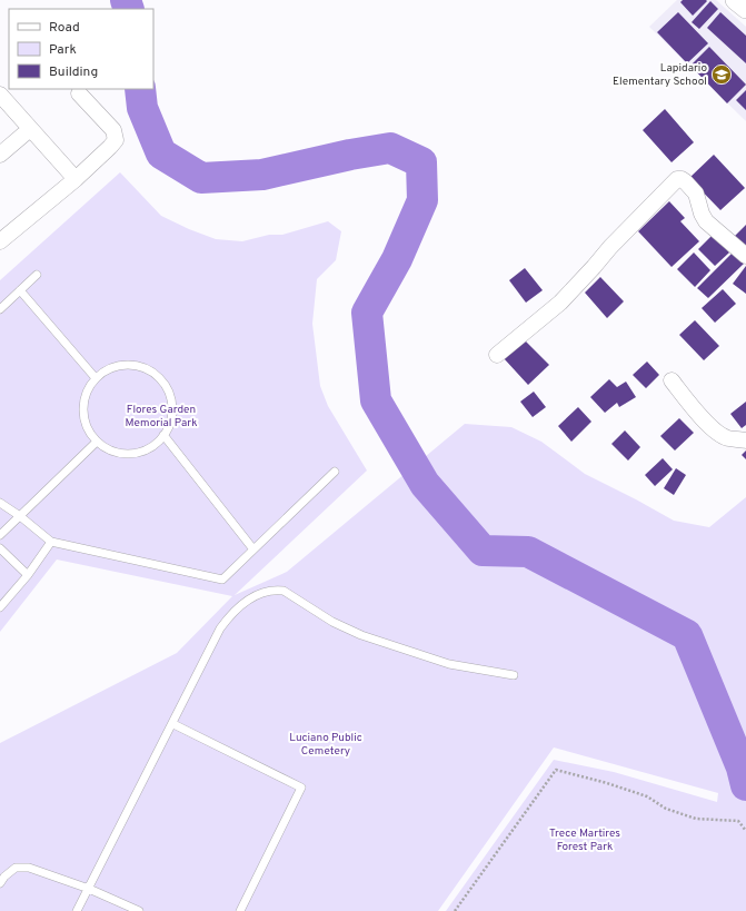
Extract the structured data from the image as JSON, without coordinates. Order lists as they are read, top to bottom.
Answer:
{
  "parks": ["Flores Garden Memorial Park", "Luciano Public Cemetery", "Trece Martires Forest Park"],
  "places": {
    "school or university": ["Lapidario Elementary School"]
  },
  "legend": ["Road", "Park", "Building"]
}
